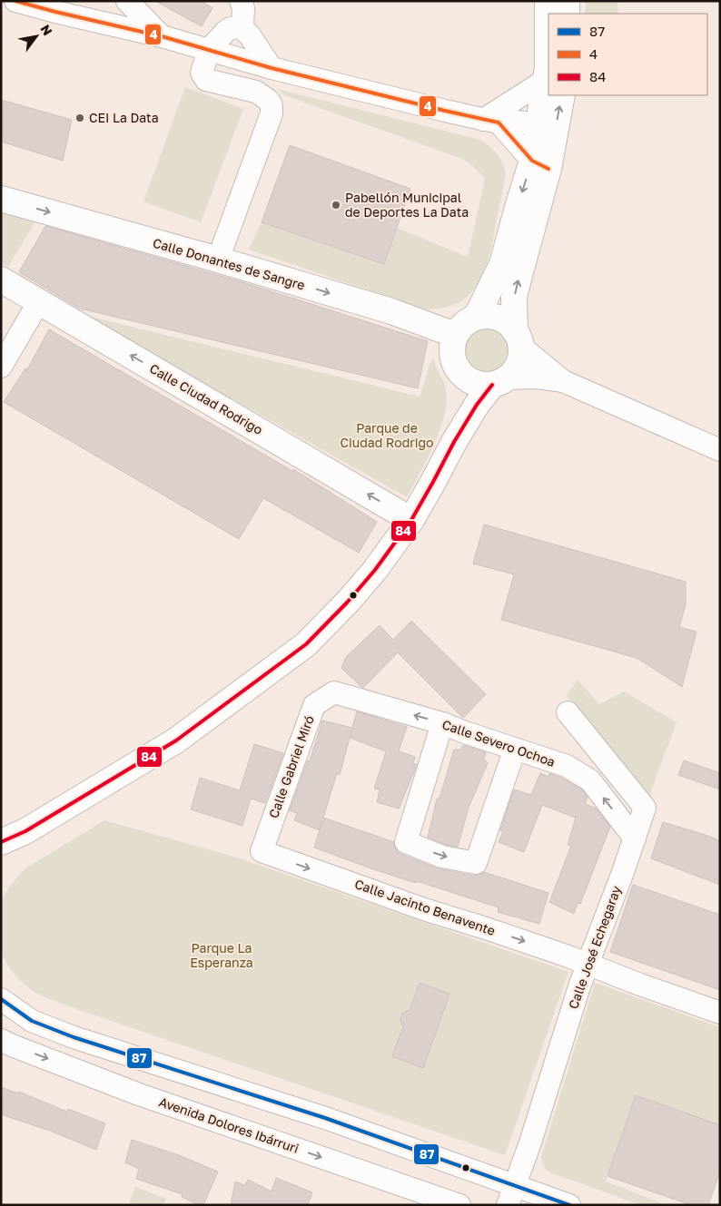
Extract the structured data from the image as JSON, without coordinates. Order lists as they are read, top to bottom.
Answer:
{
  "streets": {
    "main road": ["Calle Donantes de Sangre", "Calle Ciudad Rodrigo"],
    "street": [
      "Calle Severo Ochoa",
      "Calle Gabriel Miró",
      "Calle Jacinto Benavente",
      "Calle José Echegaray",
      "Avenida Dolores Ibárruri"
    ]
  },
  "crossings": [
    ["Calle Severo Ochoa", "Calle Gabriel Miró"],
    ["Calle Severo Ochoa", "Calle José Echegaray"],
    ["Calle Gabriel Miró", "Calle Jacinto Benavente"],
    ["Calle Jacinto Benavente", "Calle José Echegaray"]
  ],
  "one_way": [
    "Calle Donantes de Sangre",
    "Calle Ciudad Rodrigo",
    "Calle Severo Ochoa",
    "Calle Jacinto Benavente"
  ],
  "parks": ["Parque de Ciudad Rodrigo", "Parque La Esperanza"],
  "places": ["CEI La Data", "Pabellón Municipal de Deportes La Data"],
  "lines": ["transit line 4", "transit line 84", "transit line 87"],
  "legend": ["87", "4", "84"],
  "north": "top right"
}
